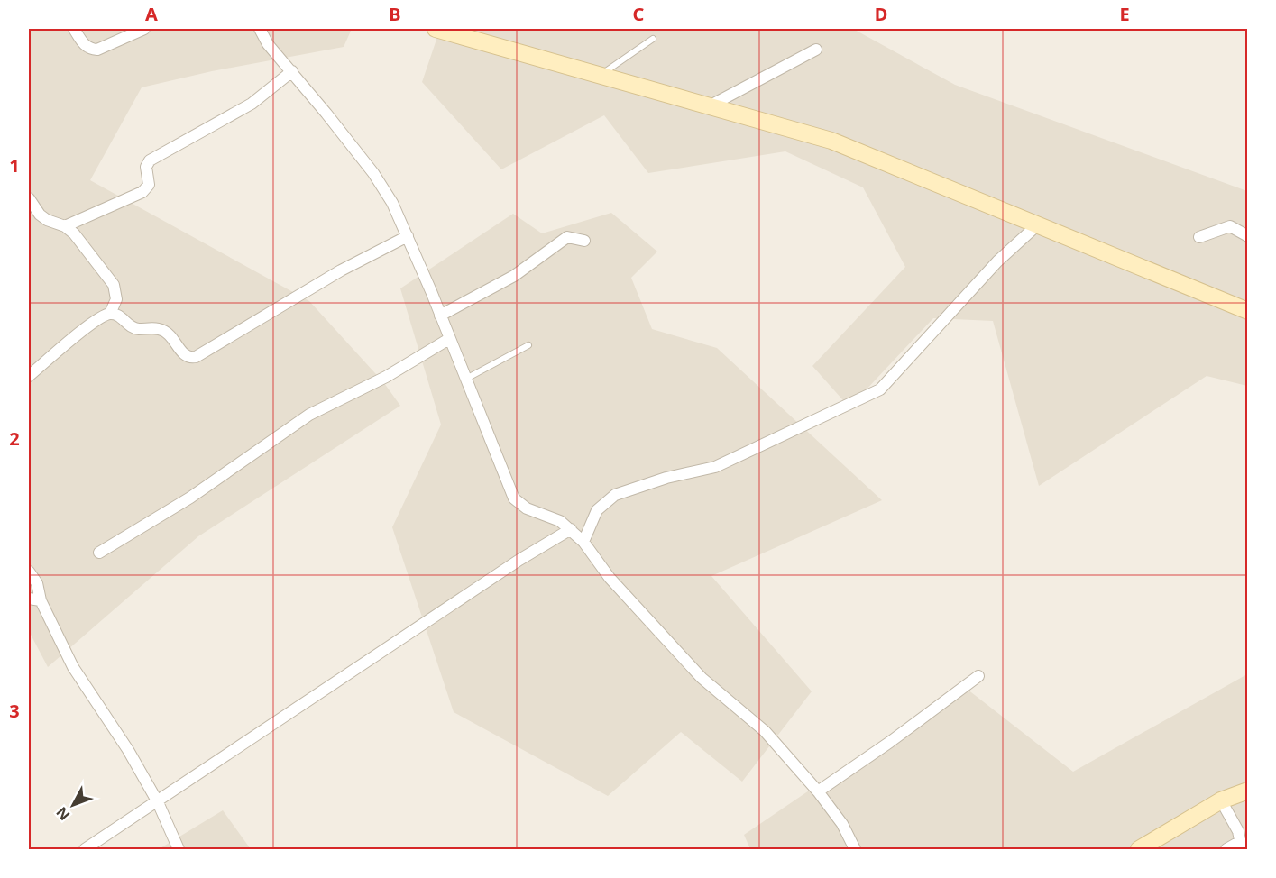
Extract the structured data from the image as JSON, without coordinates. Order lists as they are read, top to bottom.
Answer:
{
  "north": "bottom left",
  "grid": {
    "columns": [
      "A",
      "B",
      "C",
      "D",
      "E"
    ],
    "rows": ["1", "2", "3"]
  }
}
